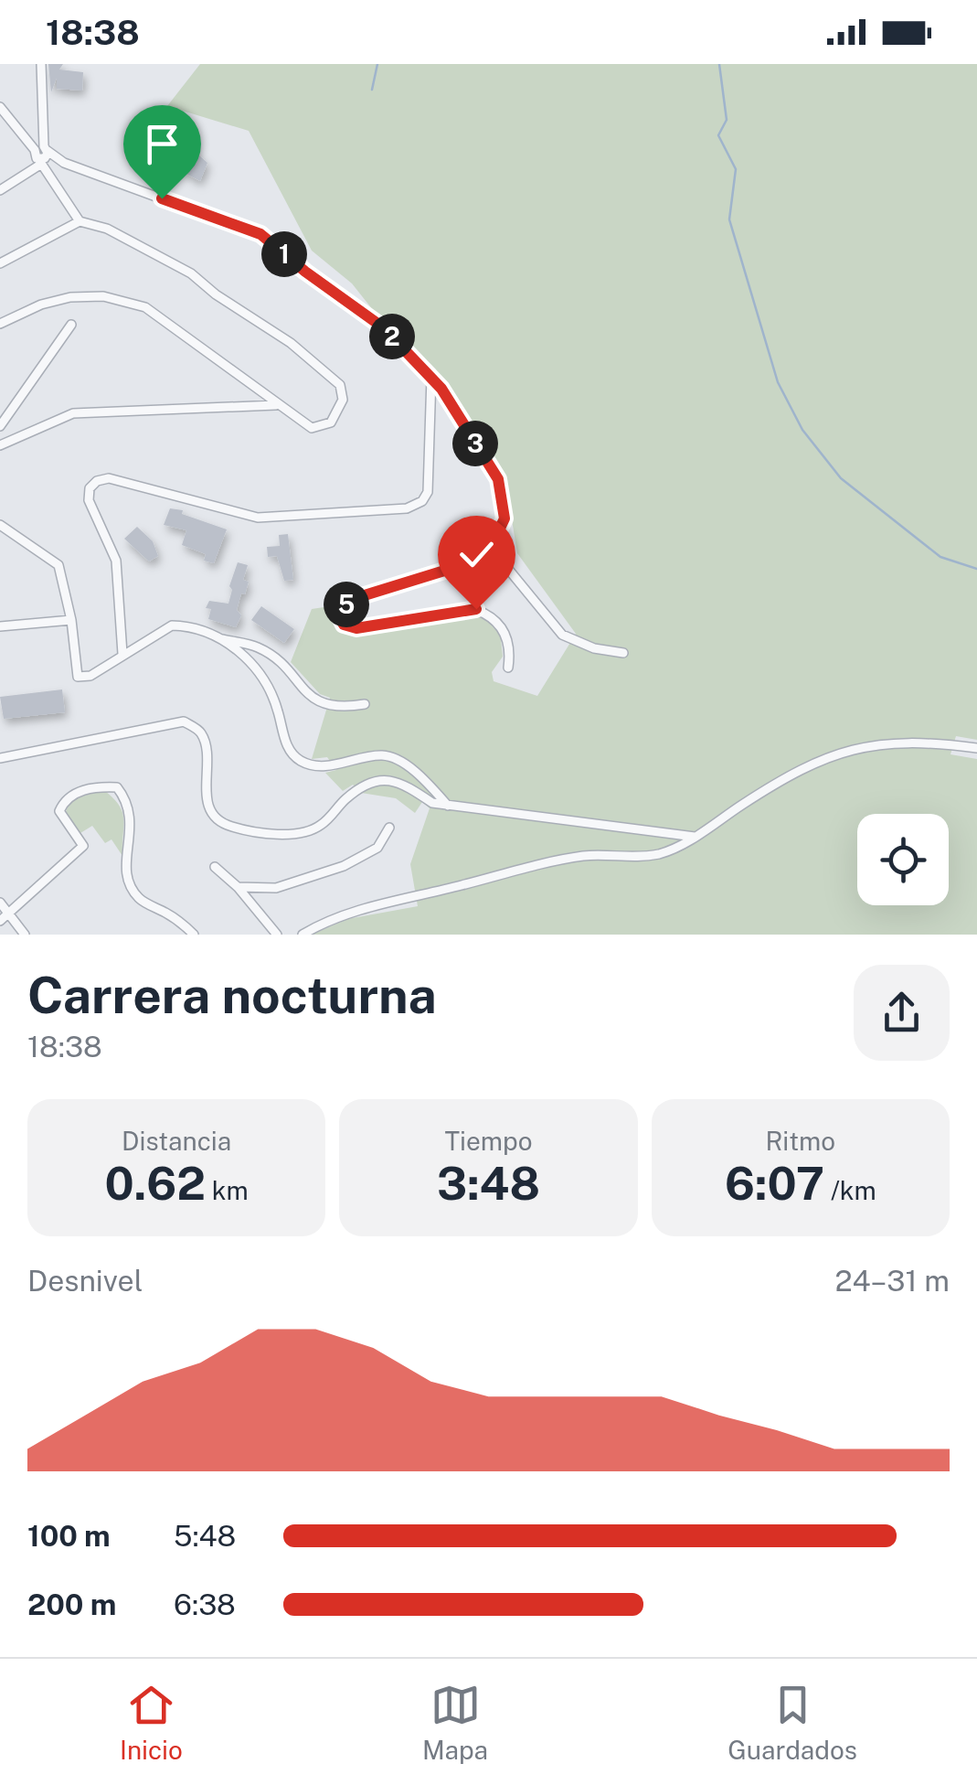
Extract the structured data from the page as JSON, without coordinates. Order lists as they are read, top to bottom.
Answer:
{
  "page": {
    "status": "18:38",
    "pins": [
      "1",
      "2",
      "3",
      "5"
    ],
    "heading": ["Carrera nocturna", "18:38"],
    "stats": [
      ["Distancia", "0.62 km"],
      ["Tiempo", "3:48"],
      ["Ritmo", "6:07 /km"]
    ],
    "chart": ["Desnivel", "24–31 m"],
    "list": [
      {
        "name": "100 m",
        "note": "5:48"
      },
      {
        "name": "200 m",
        "note": "6:38"
      }
    ],
    "tabs": ["Inicio", "Mapa", "Guardados"]
  }
}
